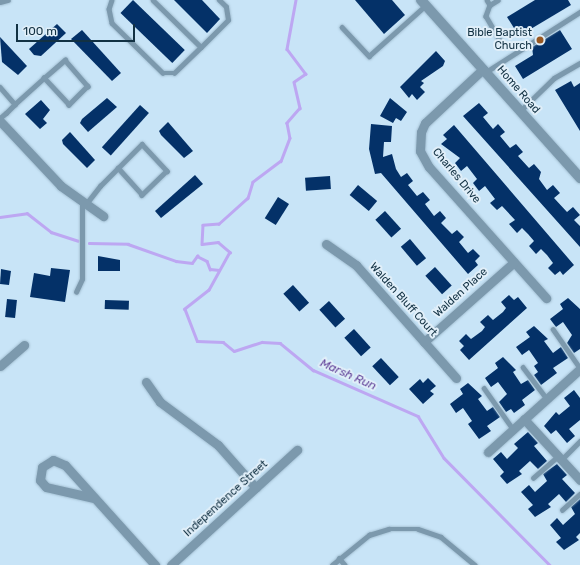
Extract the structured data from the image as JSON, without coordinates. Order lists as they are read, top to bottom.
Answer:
{
  "streets": {
    "street": [
      "Home Road",
      "Charles Drive",
      "Walden Place",
      "Walden Bluff Court",
      "Independence Street"
    ]
  },
  "crossings": [
    ["Home Road", "Charles Drive"],
    ["Charles Drive", "Walden Place"],
    ["Walden Place", "Walden Bluff Court"]
  ],
  "water": ["Marsh Run"],
  "places": ["Bible Baptist Church"],
  "scale_bar": "100 m"
}
